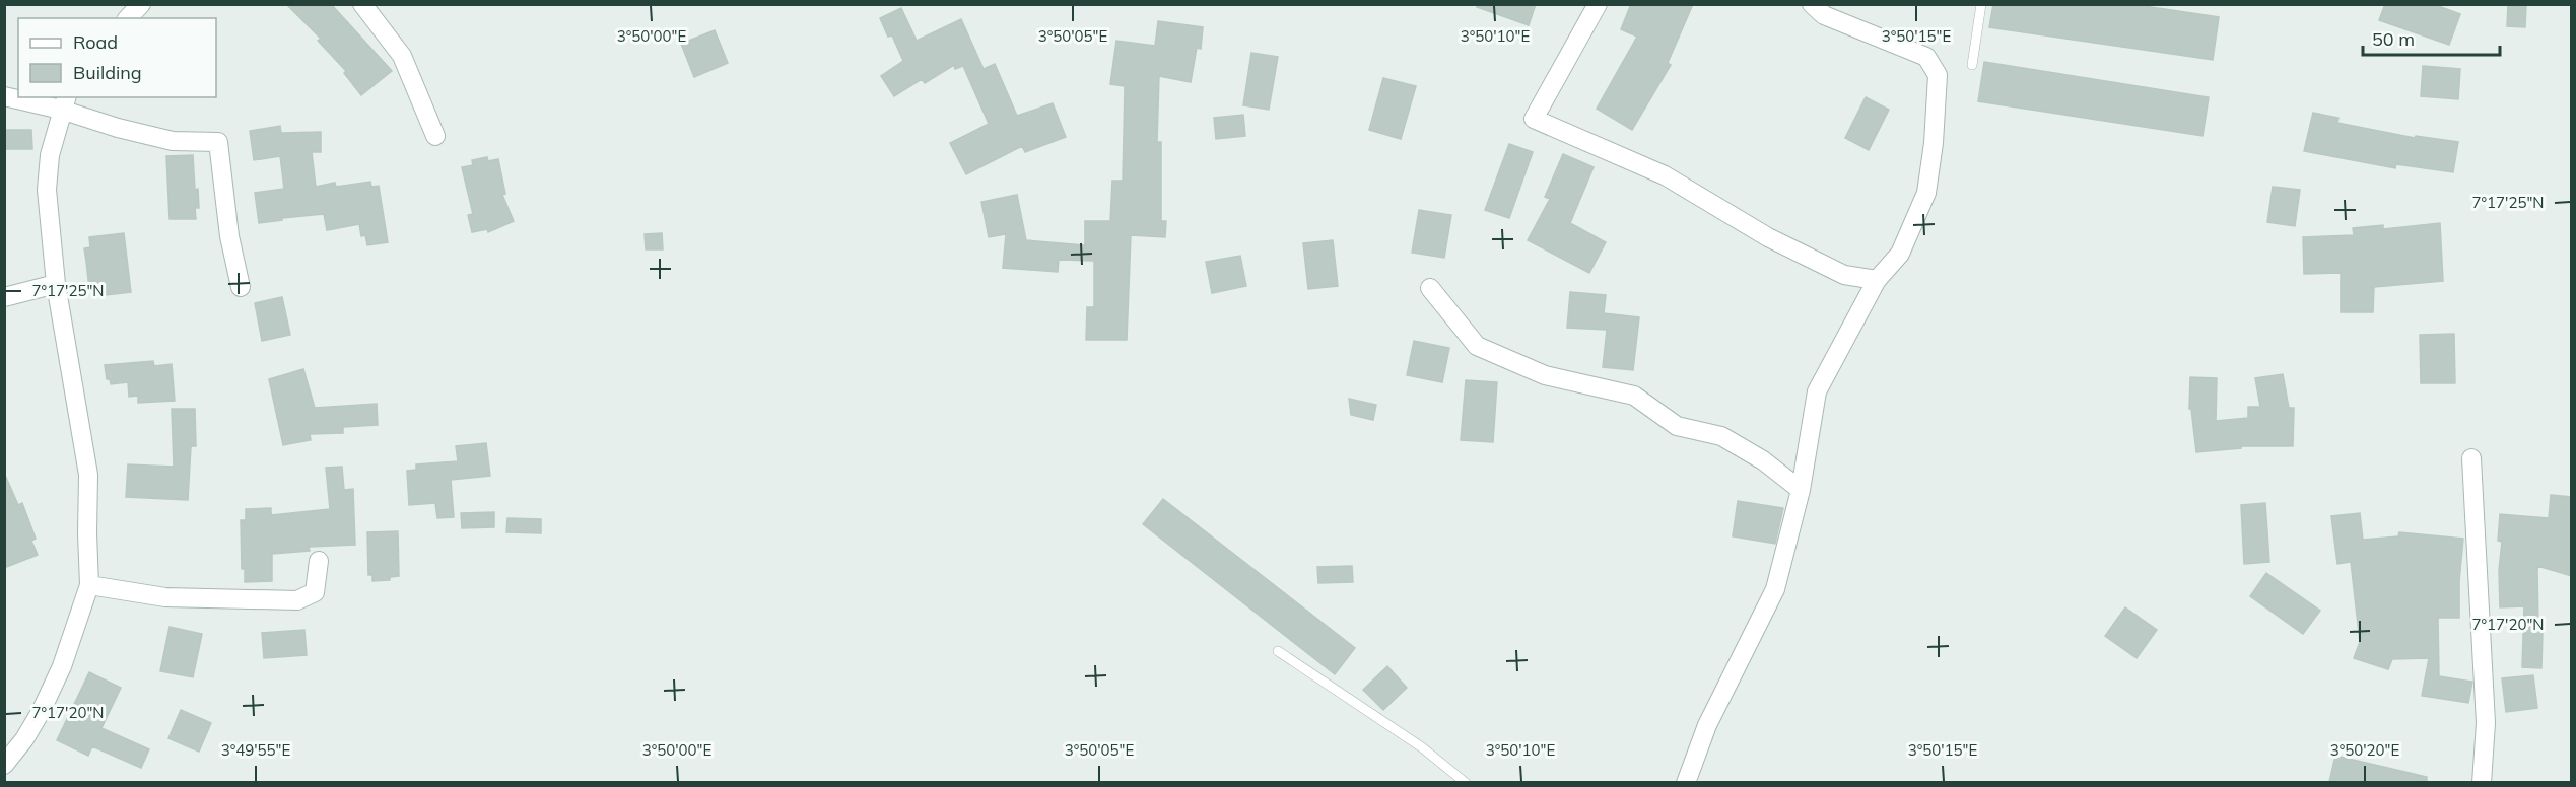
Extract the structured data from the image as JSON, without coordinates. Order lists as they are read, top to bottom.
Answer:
{
  "legend": ["Road", "Building"],
  "scale_bar": "50 m",
  "coordinates": [
    "3°50'00\"E",
    "3°50'05\"E",
    "3°50'10\"E",
    "3°50'15\"E",
    "7°17'25\"N",
    "7°17'20\"N",
    "3°49'55\"E",
    "3°50'20\"E"
  ]
}
